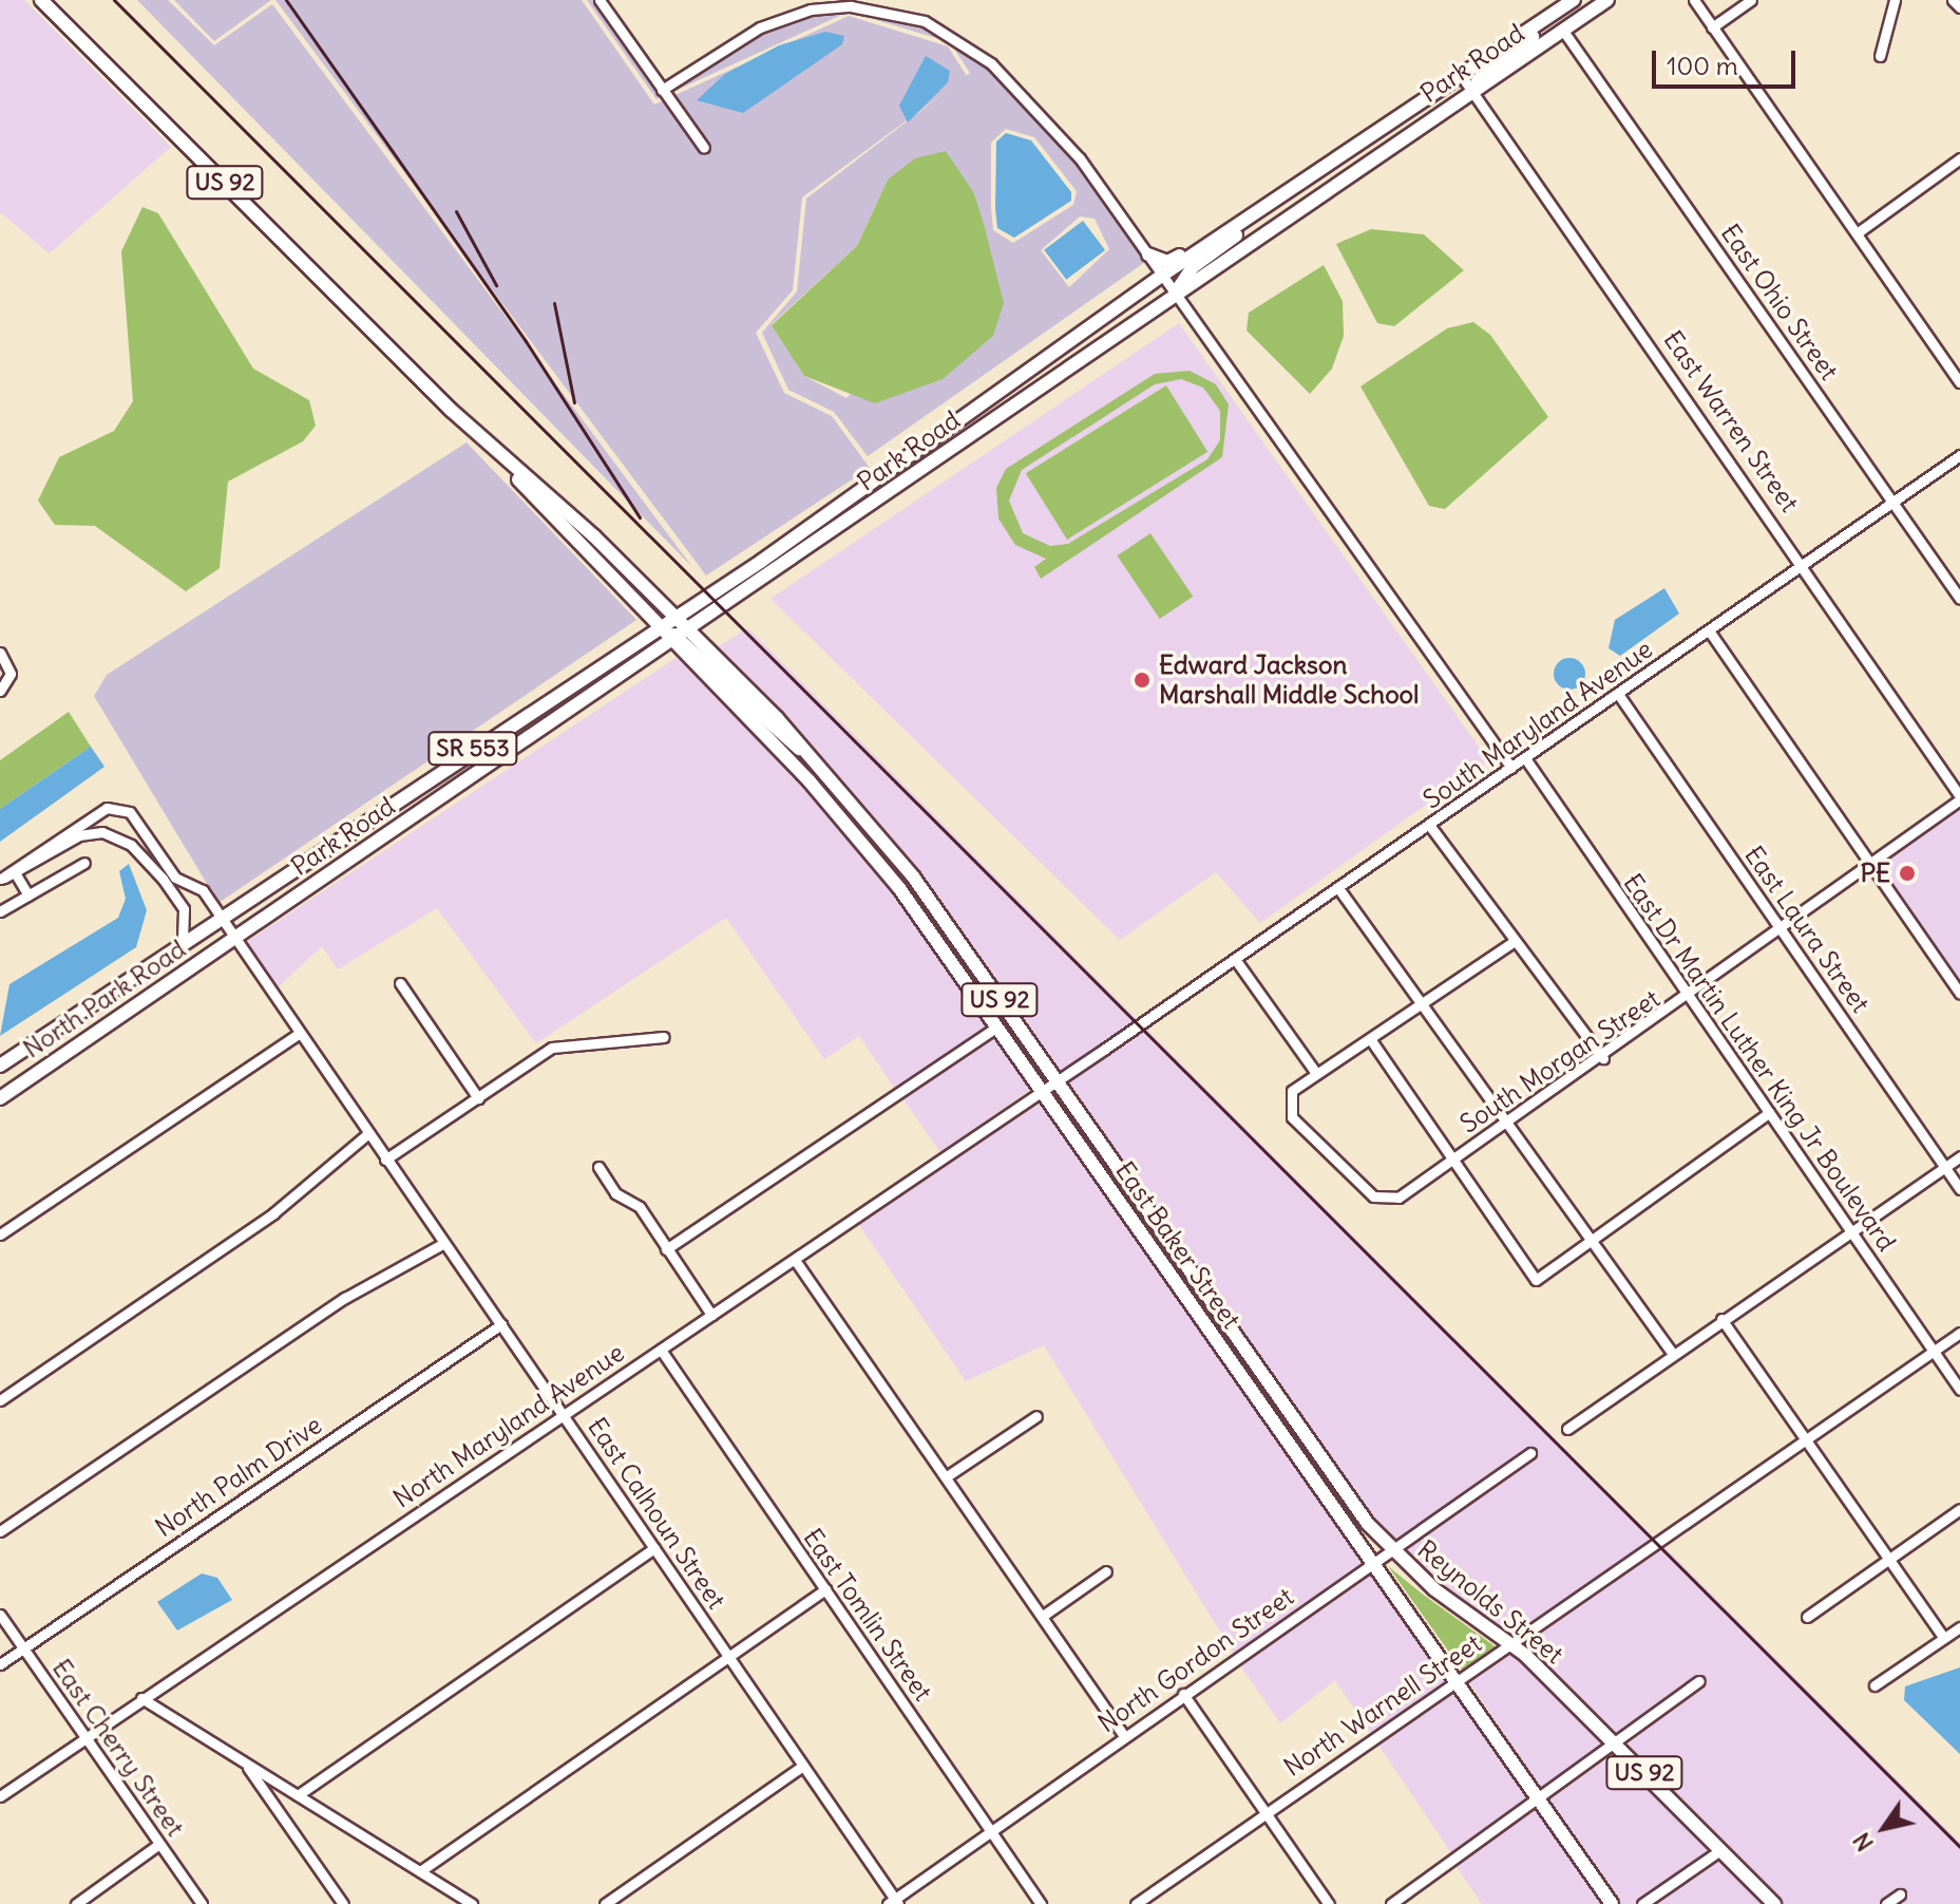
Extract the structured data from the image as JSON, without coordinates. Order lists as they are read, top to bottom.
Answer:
{
  "streets": {
    "main road": [
      "Park Road",
      "US 92",
      "SR 553",
      "North Park Road",
      "East Baker Street",
      "Reynolds Street"
    ],
    "street": [
      "East Ohio Street",
      "East Warren Street",
      "South Maryland Avenue",
      "East Laura Street",
      "South Morgan Street",
      "East Dr Martin Luther King Jr Boulevard",
      "North Maryland Avenue",
      "North Palm Drive",
      "East Calhoun Street",
      "East Tomlin Street",
      "North Gordon Street",
      "North Warnell Street",
      "East Cherry Street"
    ]
  },
  "crossings": [
    ["Park Road", "US 92"],
    ["Park Road", "East Ohio Street"],
    ["Park Road", "East Warren Street"],
    ["Park Road", "North Park Road"],
    ["Park Road", "East Baker Street"],
    ["Park Road", "East Calhoun Street"],
    ["US 92", "East Baker Street"],
    ["East Ohio Street", "South Maryland Avenue"],
    ["East Warren Street", "South Maryland Avenue"],
    ["East Warren Street", "South Morgan Street"],
    ["South Maryland Avenue", "East Laura Street"],
    ["South Maryland Avenue", "East Dr Martin Luther King Jr Boulevard"],
    ["South Maryland Avenue", "East Baker Street"],
    ["South Maryland Avenue", "North Maryland Avenue"],
    ["East Laura Street", "South Morgan Street"],
    ["North Park Road", "East Calhoun Street"],
    ["South Morgan Street", "East Dr Martin Luther King Jr Boulevard"],
    ["East Dr Martin Luther King Jr Boulevard", "North Warnell Street"],
    ["East Baker Street", "North Maryland Avenue"],
    ["East Baker Street", "Reynolds Street"],
    ["East Baker Street", "North Gordon Street"],
    ["East Baker Street", "North Warnell Street"],
    ["North Maryland Avenue", "East Calhoun Street"],
    ["North Maryland Avenue", "East Tomlin Street"],
    ["North Maryland Avenue", "East Cherry Street"],
    ["North Palm Drive", "East Calhoun Street"],
    ["North Palm Drive", "East Cherry Street"],
    ["East Calhoun Street", "North Gordon Street"],
    ["Reynolds Street", "North Gordon Street"],
    ["Reynolds Street", "North Warnell Street"],
    ["East Tomlin Street", "North Gordon Street"]
  ],
  "places": ["Edward Jackson Marshall Middle School", "PE"],
  "scale_bar": "100 m",
  "north": "bottom left"
}
